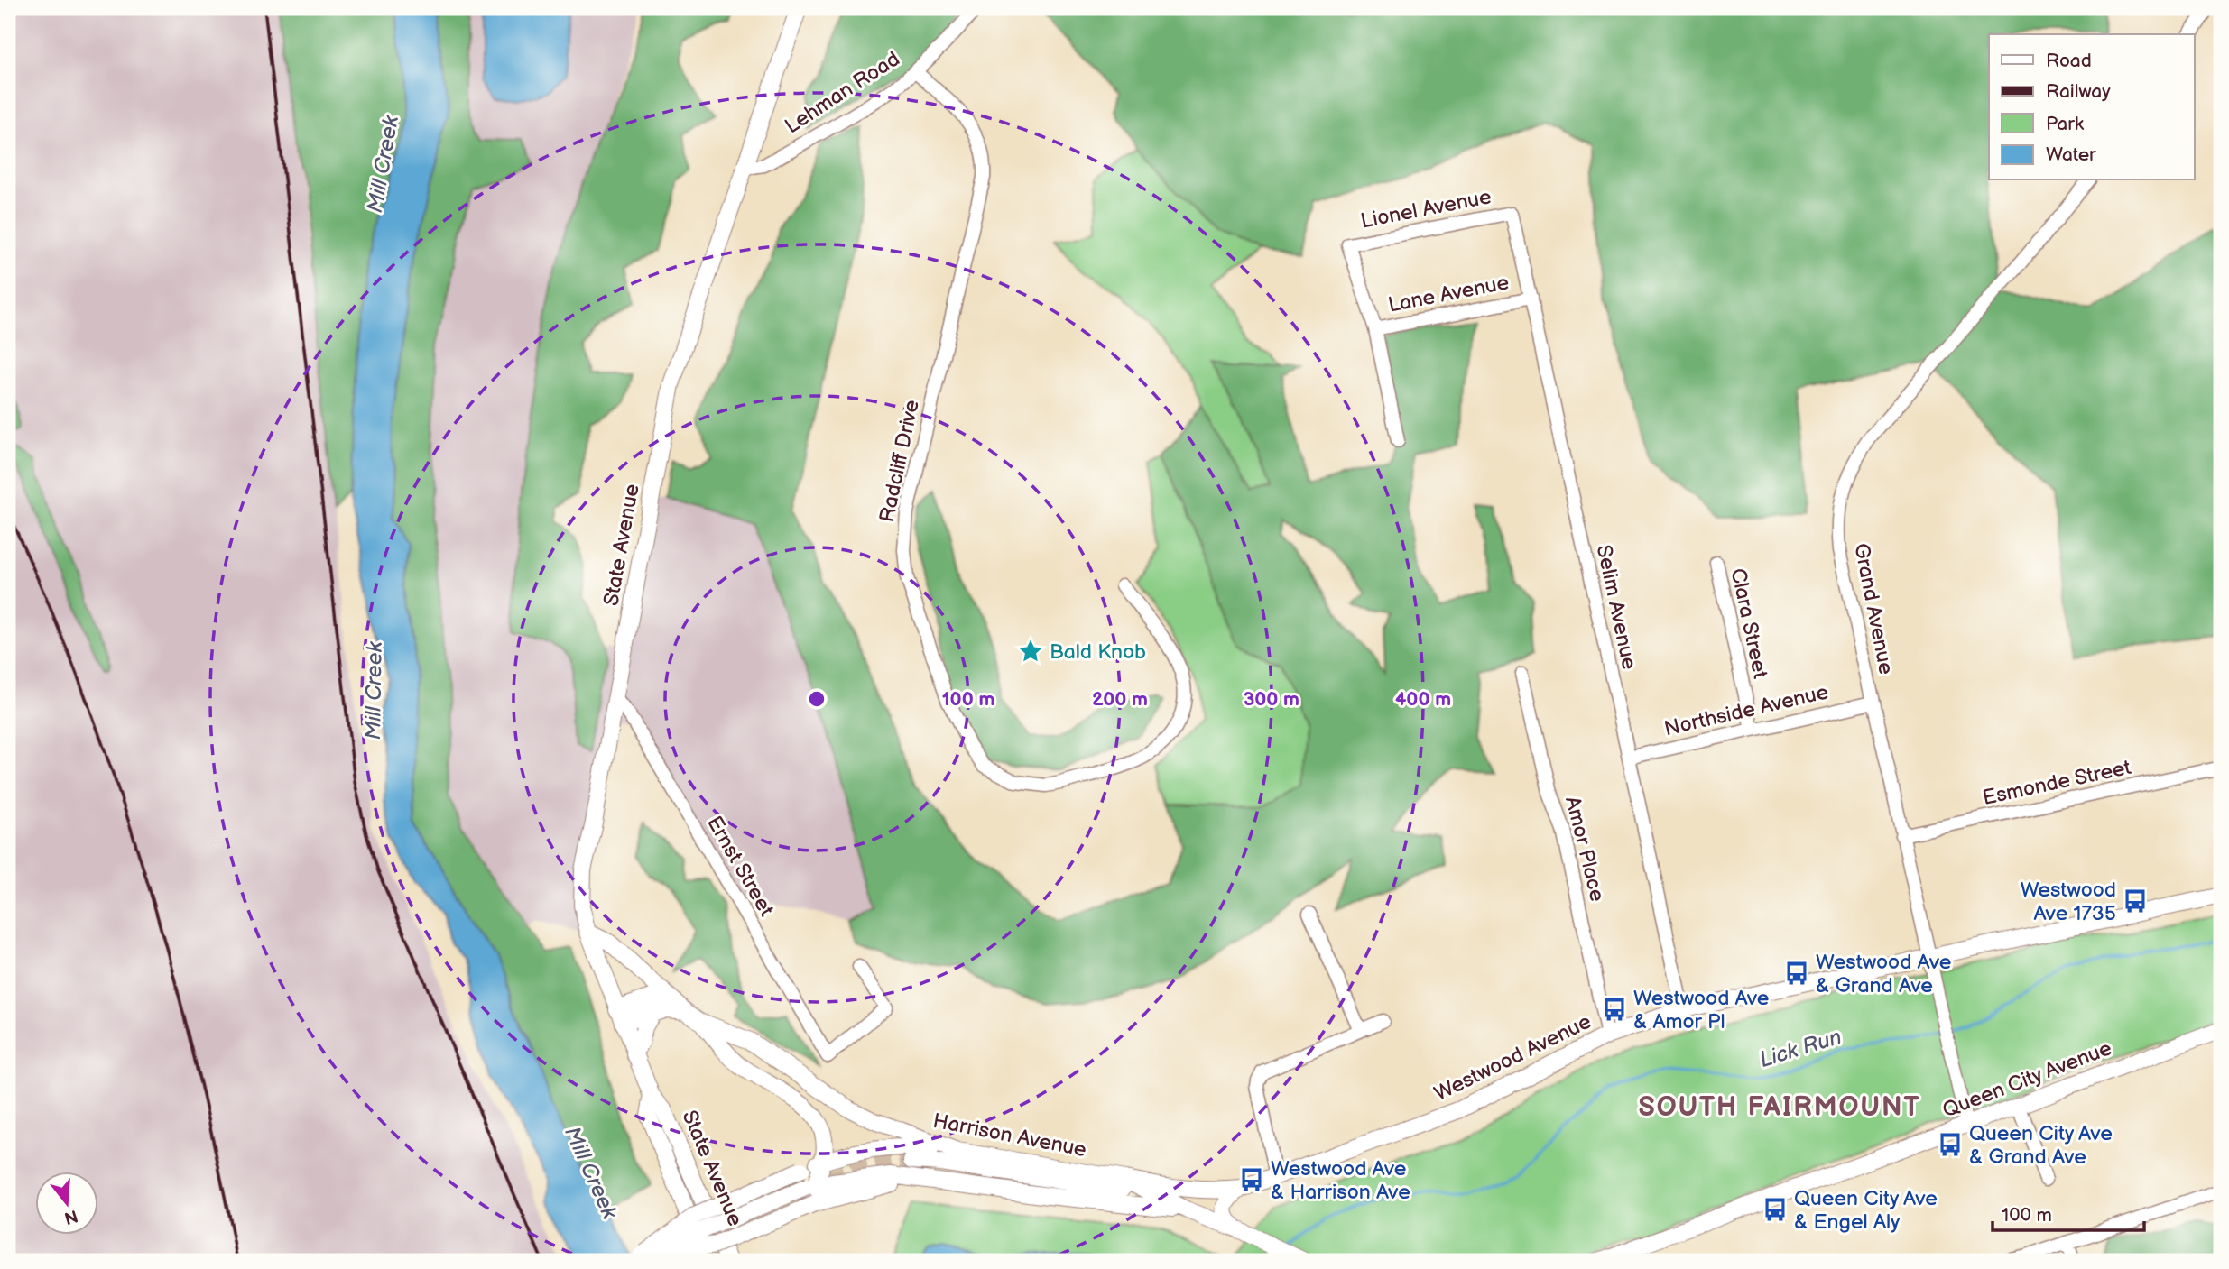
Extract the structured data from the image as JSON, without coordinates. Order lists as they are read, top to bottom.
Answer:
{
  "streets": {
    "main road": [
      "State Avenue",
      "Westwood Avenue",
      "Queen City Avenue",
      "Harrison Avenue"
    ],
    "street": [
      "Lehman Road",
      "Lionel Avenue",
      "Lane Avenue",
      "Radcliff Drive",
      "Selim Avenue",
      "Grand Avenue",
      "Clara Street",
      "Northside Avenue",
      "Esmonde Street",
      "Amor Place",
      "Ernst Street"
    ]
  },
  "crossings": [
    ["Lehman Road", "Radcliff Drive"],
    ["Lehman Road", "State Avenue"],
    ["Lionel Avenue", "Lane Avenue"],
    ["Lionel Avenue", "Selim Avenue"],
    ["Lane Avenue", "Selim Avenue"],
    ["State Avenue", "Ernst Street"],
    ["State Avenue", "Harrison Avenue"],
    ["Selim Avenue", "Northside Avenue"],
    ["Selim Avenue", "Westwood Avenue"],
    ["Grand Avenue", "Northside Avenue"],
    ["Grand Avenue", "Esmonde Street"],
    ["Grand Avenue", "Westwood Avenue"],
    ["Grand Avenue", "Queen City Avenue"],
    ["Clara Street", "Northside Avenue"],
    ["Amor Place", "Westwood Avenue"],
    ["Westwood Avenue", "Harrison Avenue"]
  ],
  "districts": ["SOUTH FAIRMOUNT"],
  "water": ["Mill Creek", "Lick Run"],
  "places": {
    "place": ["Bald Knob"],
    "bus stop": [
      "Westwood Ave 1735",
      "Westwood Ave & Grand Ave",
      "Westwood Ave & Amor Pl",
      "Queen City Ave & Grand Ave",
      "Westwood Ave & Harrison Ave",
      "Queen City Ave & Engel Aly"
    ]
  },
  "legend": [
    "Road",
    "Railway",
    "Park",
    "Water"
  ],
  "scale_bar": "100 m",
  "north": "bottom",
  "rings": [
    "100 m",
    "200 m",
    "300 m",
    "400 m"
  ]
}
